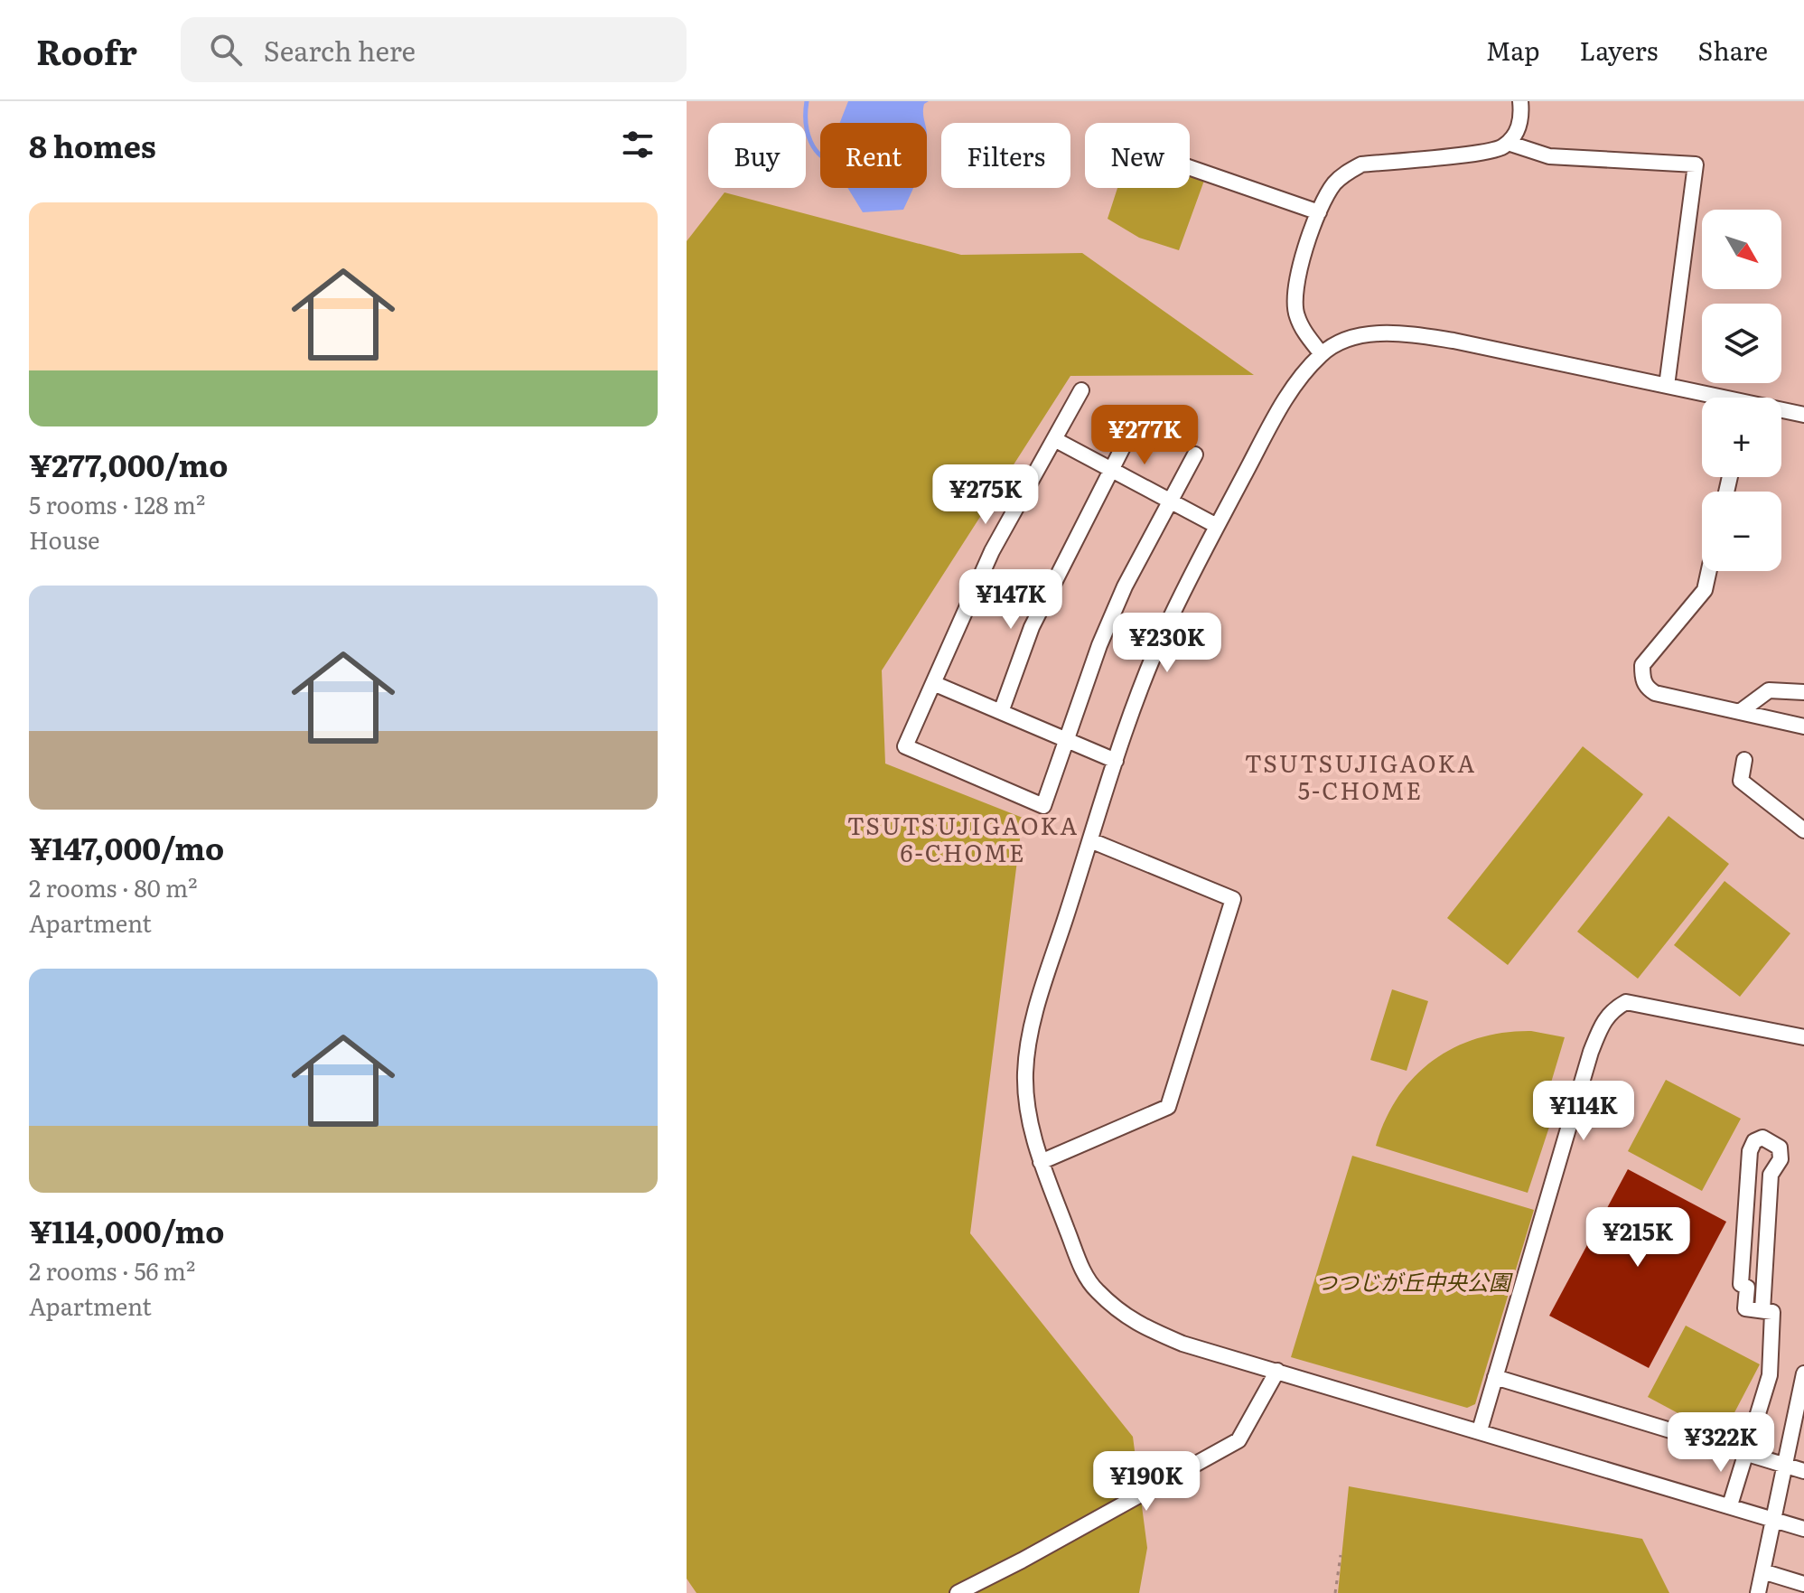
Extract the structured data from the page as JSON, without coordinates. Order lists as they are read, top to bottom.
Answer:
{
  "districts": ["TSUTSUJIGAOKA 5-CHOME", "TSUTSUJIGAOKA 6-CHOME"],
  "parks": ["つつじが丘中央公園"],
  "north": "bottom right",
  "page": {
    "header": "Roofr",
    "search": "Search here",
    "nav": ["Map", "Layers", "Share"],
    "heading": "8 homes",
    "chip": [
      "Buy",
      "Rent",
      "Filters",
      "New"
    ],
    "list": [
      {
        "name": "¥277,000/mo",
        "note": "5 rooms · 128 m² · House"
      },
      {
        "name": "¥147,000/mo",
        "note": "2 rooms · 80 m² · Apartment"
      },
      {
        "name": "¥114,000/mo",
        "note": "2 rooms · 56 m² · Apartment"
      }
    ],
    "map_buttons": ["+", "−"],
    "price": [
      "¥277K",
      "¥275K",
      "¥147K",
      "¥230K",
      "¥114K",
      "¥215K",
      "¥322K",
      "¥190K"
    ]
  }
}
